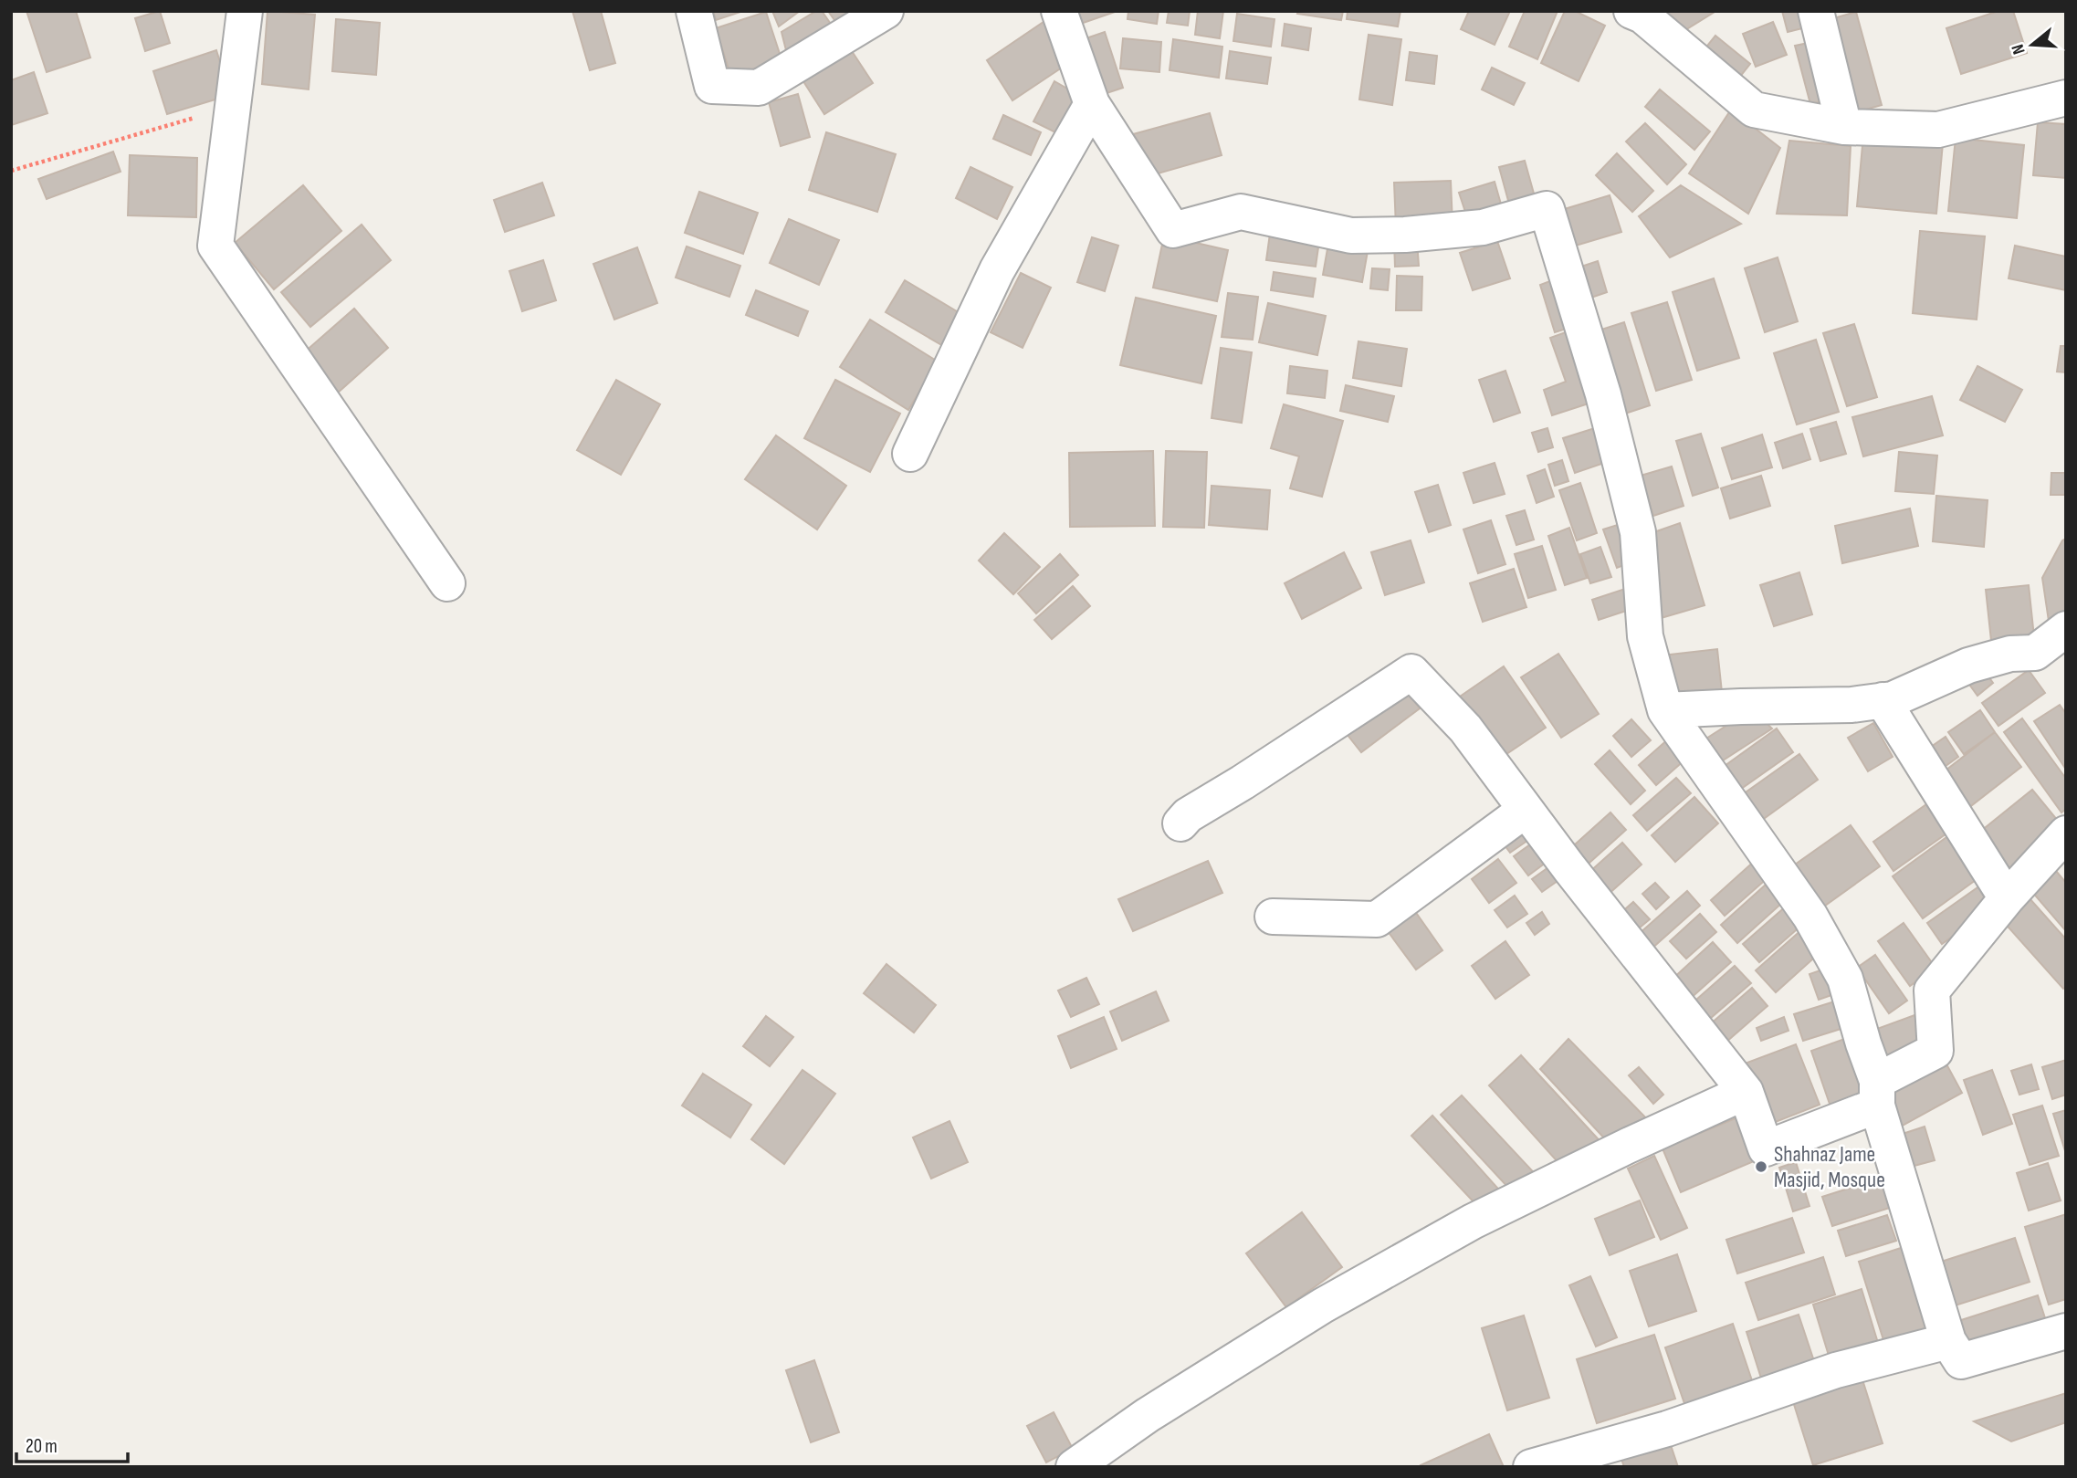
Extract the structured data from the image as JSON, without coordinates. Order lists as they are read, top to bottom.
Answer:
{
  "places": ["Shahnaz Jame Masjid, Mosque"],
  "scale_bar": "20 m",
  "north": "left"
}
